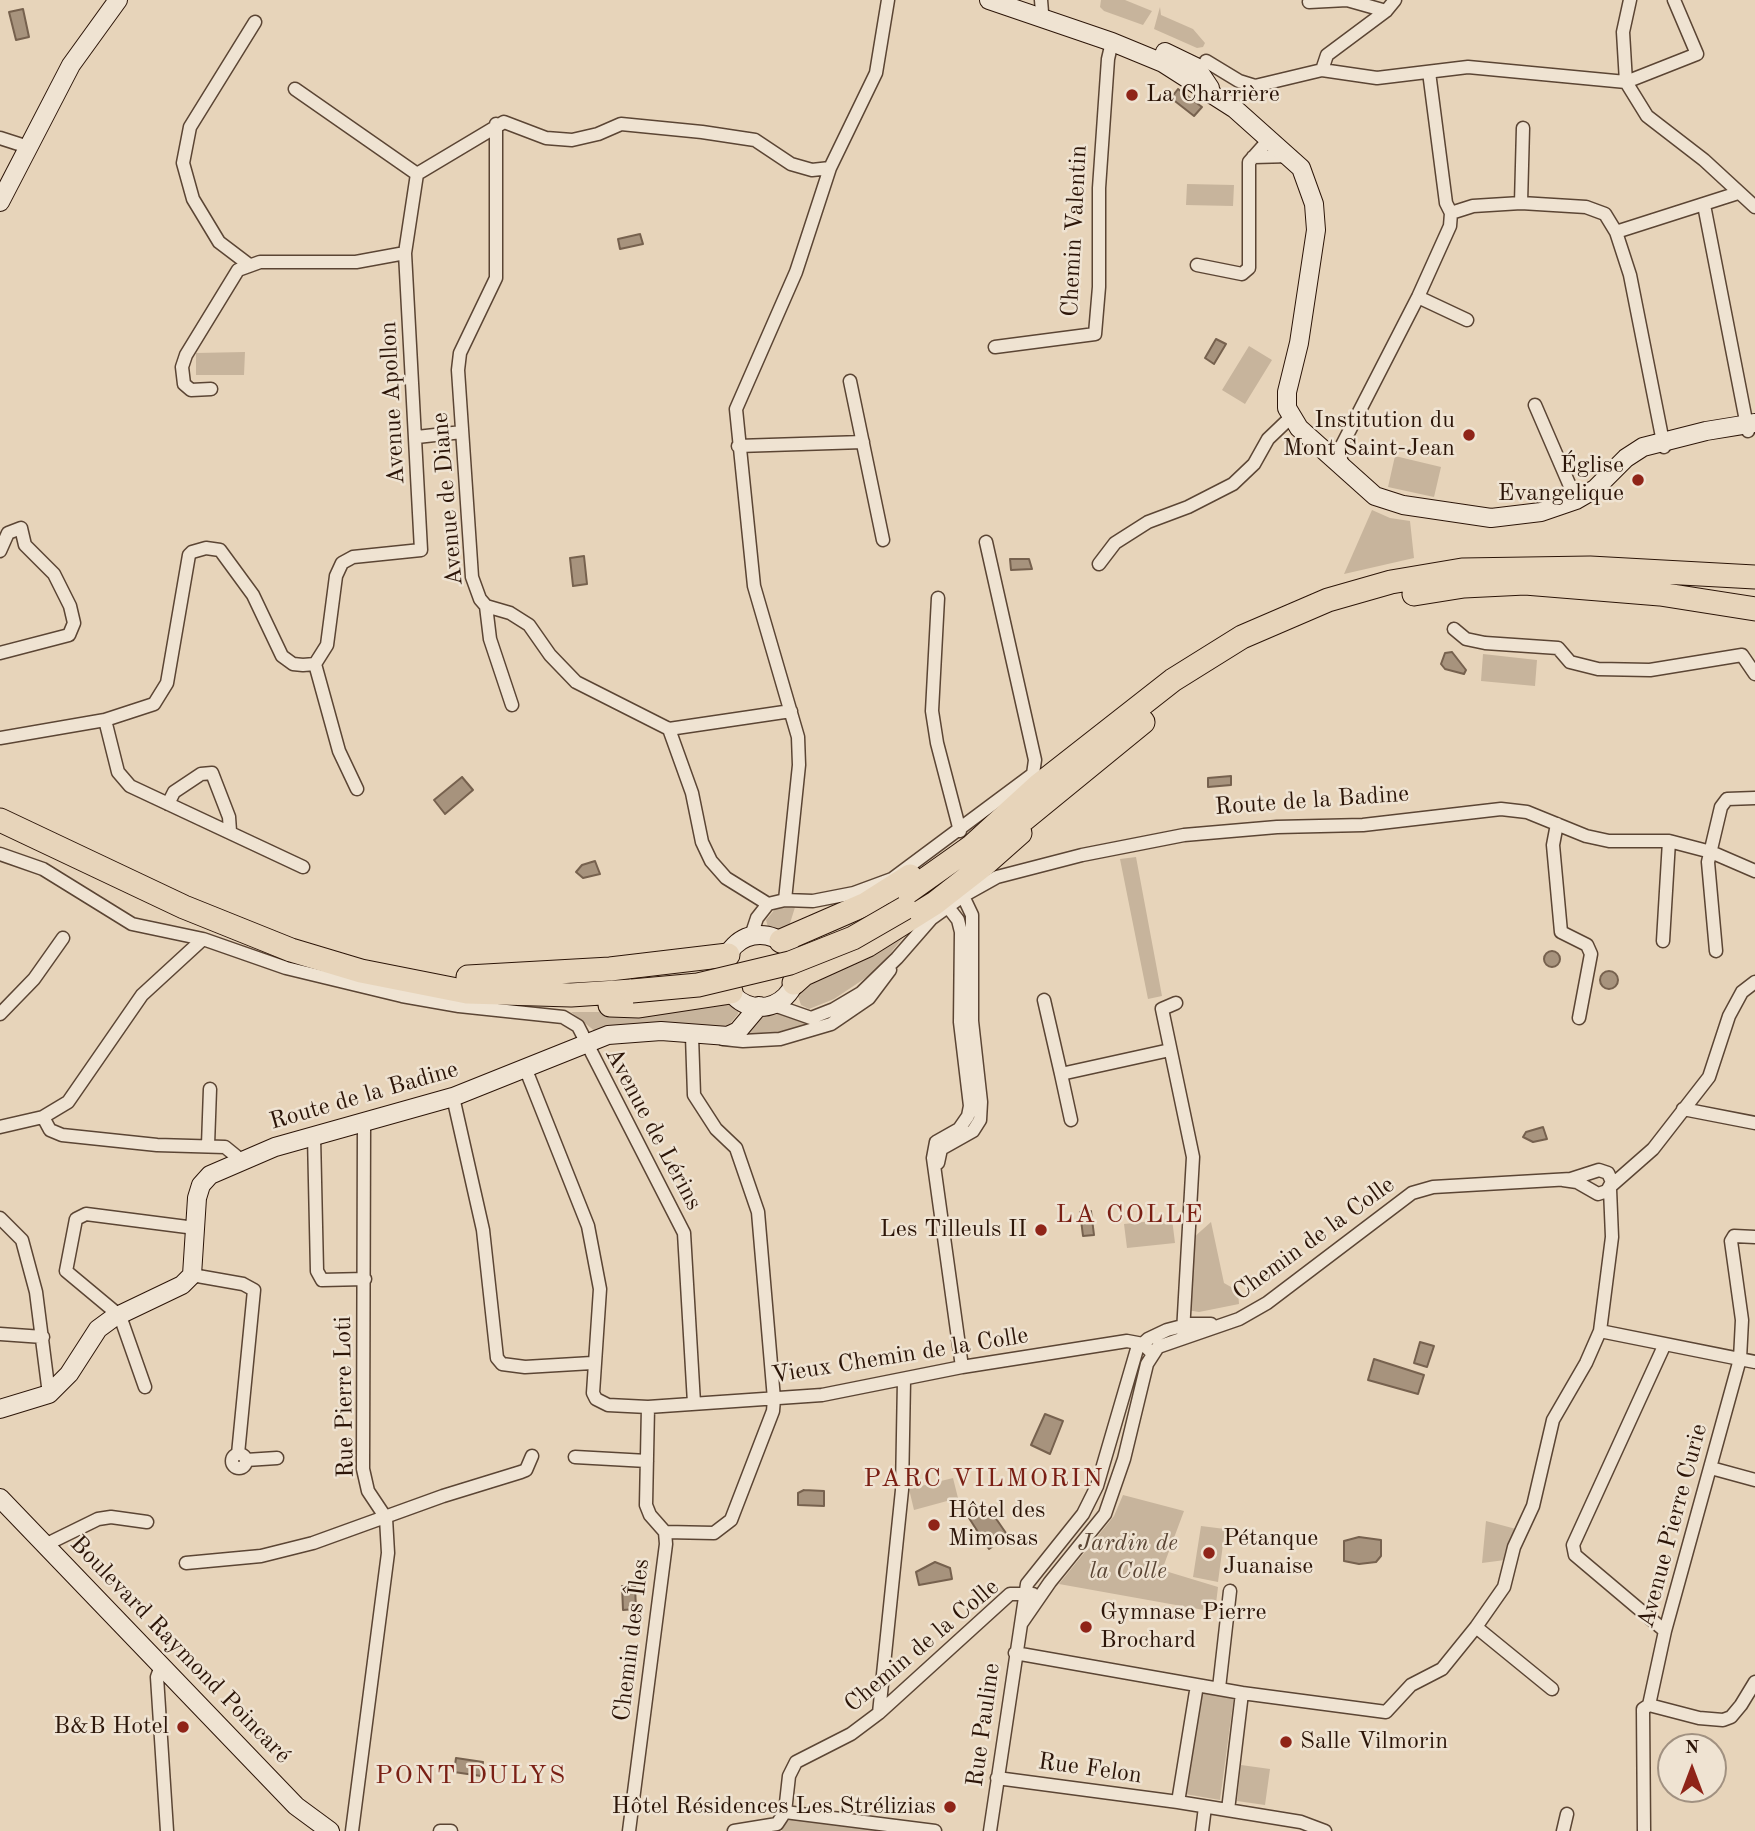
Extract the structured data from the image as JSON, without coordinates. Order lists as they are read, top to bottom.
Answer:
{
  "streets": {
    "street": [
      "Chemin Valentin",
      "Avenue Apollon",
      "Avenue de Diane",
      "Route de la Badine",
      "Avenue de Lérins",
      "Chemin de la Colle",
      "Vieux Chemin de la Colle",
      "Rue Pierre Loti",
      "Avenue Pierre Curie",
      "Chemin des Îles",
      "Boulevard Raymond Poincaré",
      "Rue Pauline",
      "Rue Felon"
    ]
  },
  "crossings": [
    ["Route de la Badine", "Avenue de Lérins"],
    ["Route de la Badine", "Rue Pierre Loti"],
    ["Avenue de Lérins", "Vieux Chemin de la Colle"],
    ["Chemin de la Colle", "Vieux Chemin de la Colle"],
    ["Chemin de la Colle", "Rue Pauline"],
    ["Vieux Chemin de la Colle", "Chemin des Îles"],
    ["Rue Pauline", "Rue Felon"]
  ],
  "districts": ["LA COLLE", "PARC VILMORIN", "PONT DULYS"],
  "parks": ["Jardin de la Colle"],
  "places": [
    "La Charrière",
    "Institution du Mont Saint-Jean",
    "Église Evangelique",
    "Les Tilleuls II",
    "Hôtel des Mimosas",
    "Pétanque Juanaise",
    "Gymnase Pierre Brochard",
    "B&B Hotel",
    "Salle Vilmorin",
    "Hôtel Résidences Les Strélizias"
  ],
  "north": "top"
}
